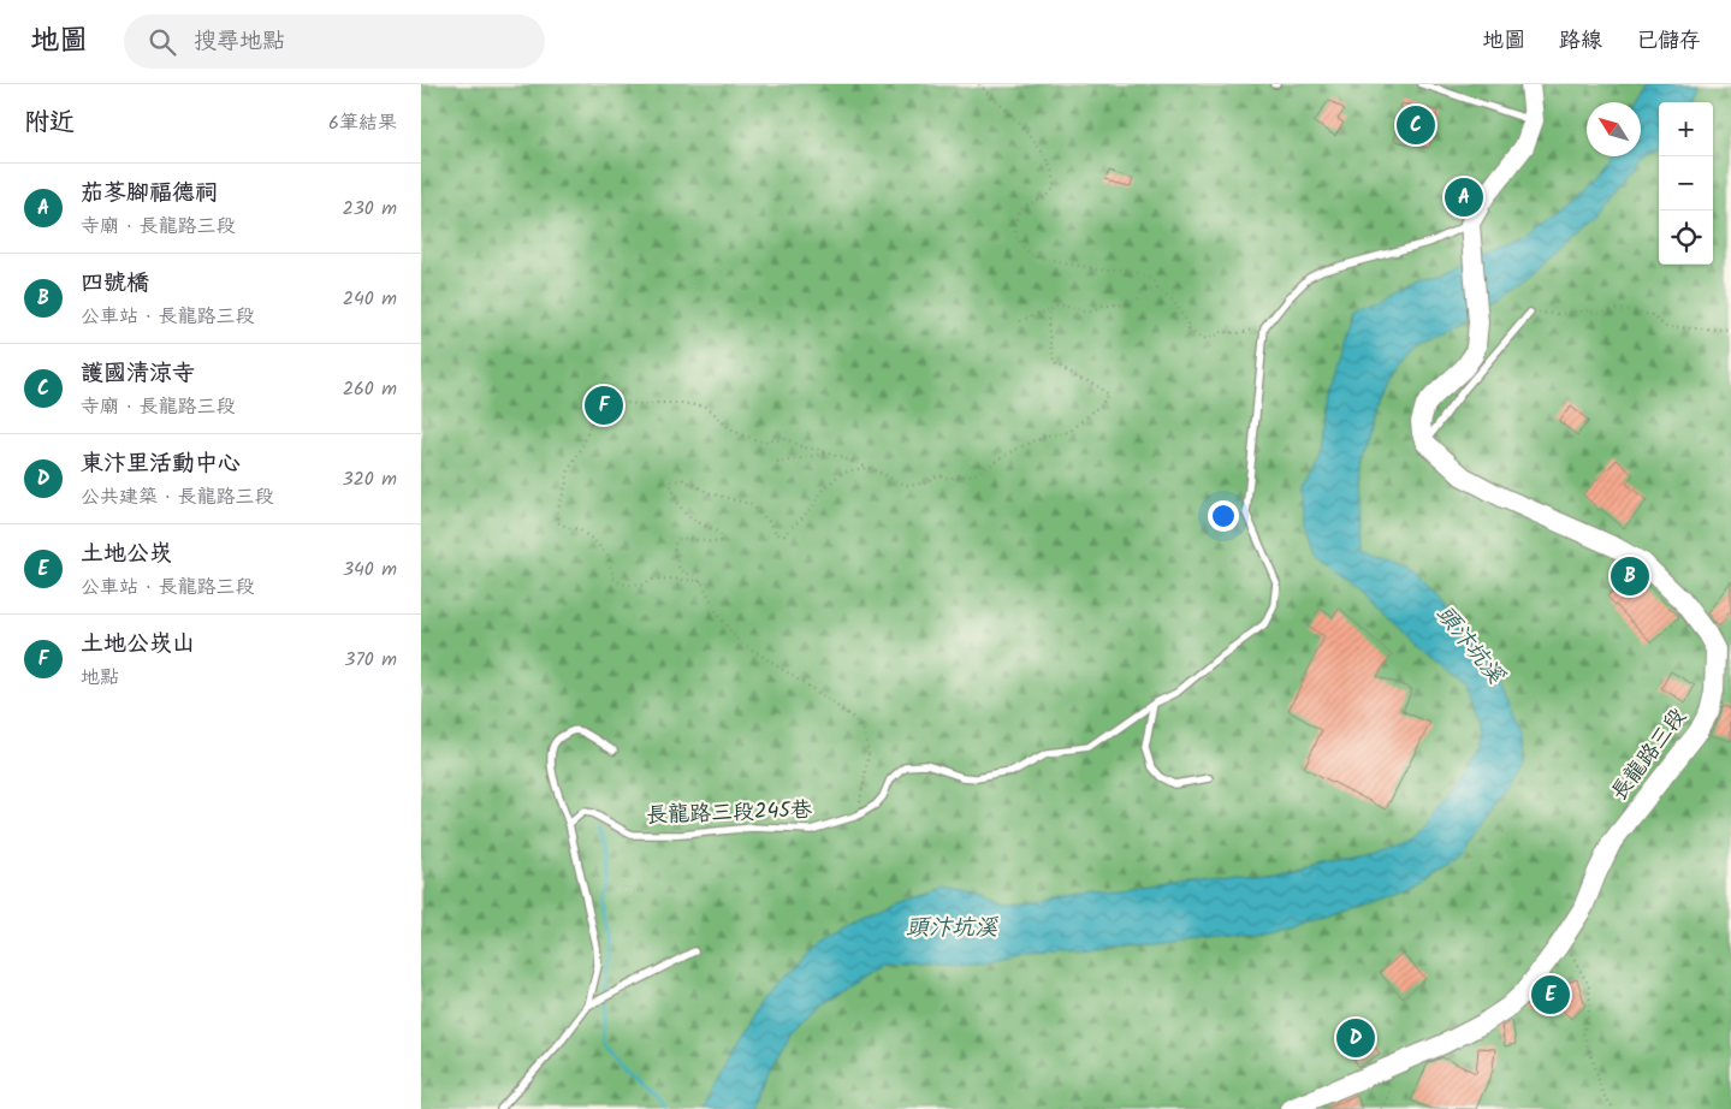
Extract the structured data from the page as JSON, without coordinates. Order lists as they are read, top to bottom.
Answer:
{
  "streets": {
    "main road": ["長龍路三段"],
    "lane": ["長龍路三段245巷"]
  },
  "water": ["頭汴坑溪"],
  "north": "top left",
  "page": {
    "header": "地圖",
    "search": "搜尋地點",
    "nav": ["地圖", "路線", "已儲存"],
    "heading": ["附近", "6筆結果"],
    "map_buttons": ["+", "−"],
    "pins": [
      "C",
      "A",
      "F",
      "B",
      "E",
      "D"
    ],
    "list": [
      {
        "mark": "A",
        "name": "茄苳腳福德祠",
        "note": "寺廟 · 長龍路三段",
        "value": "230 m"
      },
      {
        "mark": "B",
        "name": "四號橋",
        "note": "公車站 · 長龍路三段",
        "value": "240 m"
      },
      {
        "mark": "C",
        "name": "護國清涼寺",
        "note": "寺廟 · 長龍路三段",
        "value": "260 m"
      },
      {
        "mark": "D",
        "name": "東汴里活動中心",
        "note": "公共建築 · 長龍路三段",
        "value": "320 m"
      },
      {
        "mark": "E",
        "name": "土地公崁",
        "note": "公車站 · 長龍路三段",
        "value": "340 m"
      },
      {
        "mark": "F",
        "name": "土地公崁山",
        "note": "地點",
        "value": "370 m"
      }
    ]
  }
}
